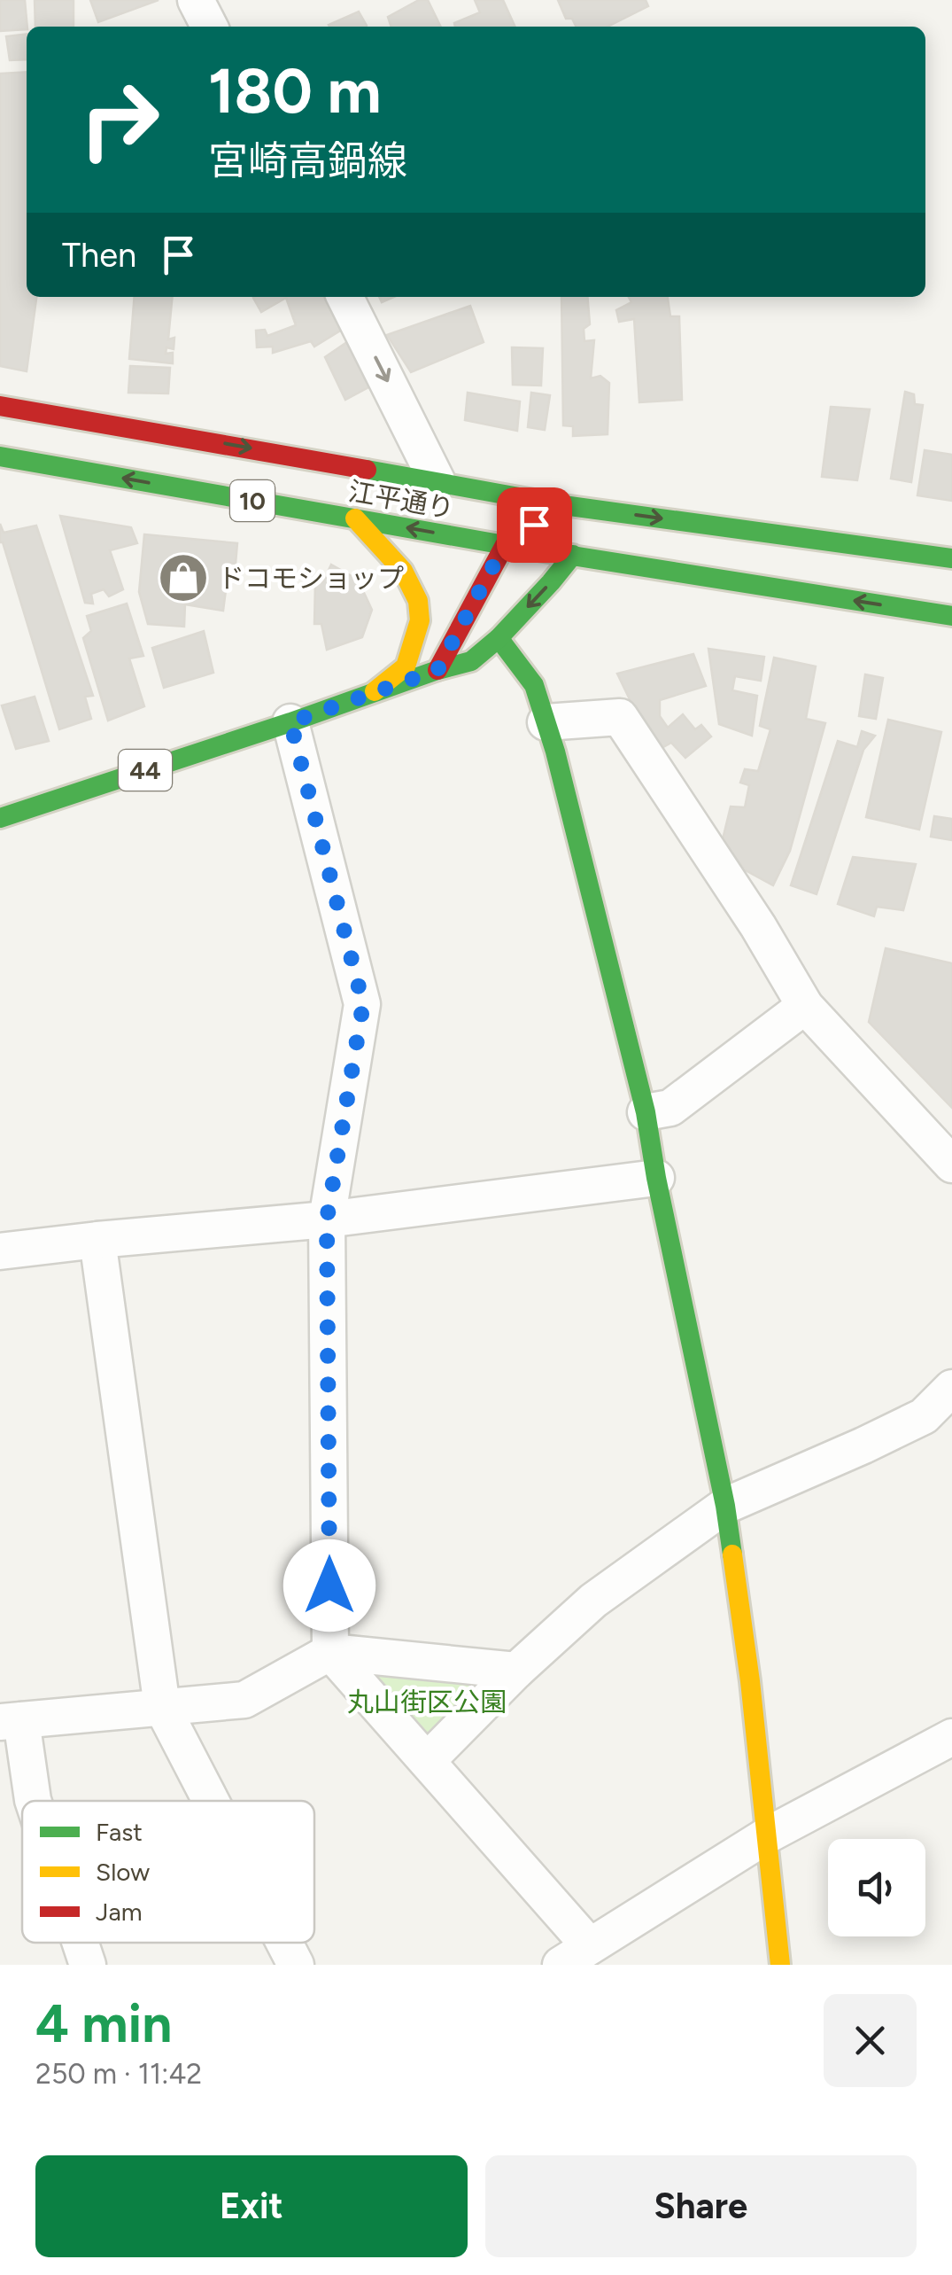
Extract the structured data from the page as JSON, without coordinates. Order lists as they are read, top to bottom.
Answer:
{
  "streets": {
    "main road": ["江平通り", "10", "44"]
  },
  "crossings": [
    ["江平通り", "10"],
    ["江平通り", "44"]
  ],
  "parks": ["丸山街区公園"],
  "places": {
    "shop": ["ドコモショップ"]
  },
  "legend": ["Fast", "Slow", "Jam"],
  "page": {
    "turn": ["180 m", "宮崎高鍋線"],
    "then": "Then",
    "heading": ["4 min", "250 m · 11:42"],
    "buttons": ["Exit", "Share"]
  }
}
